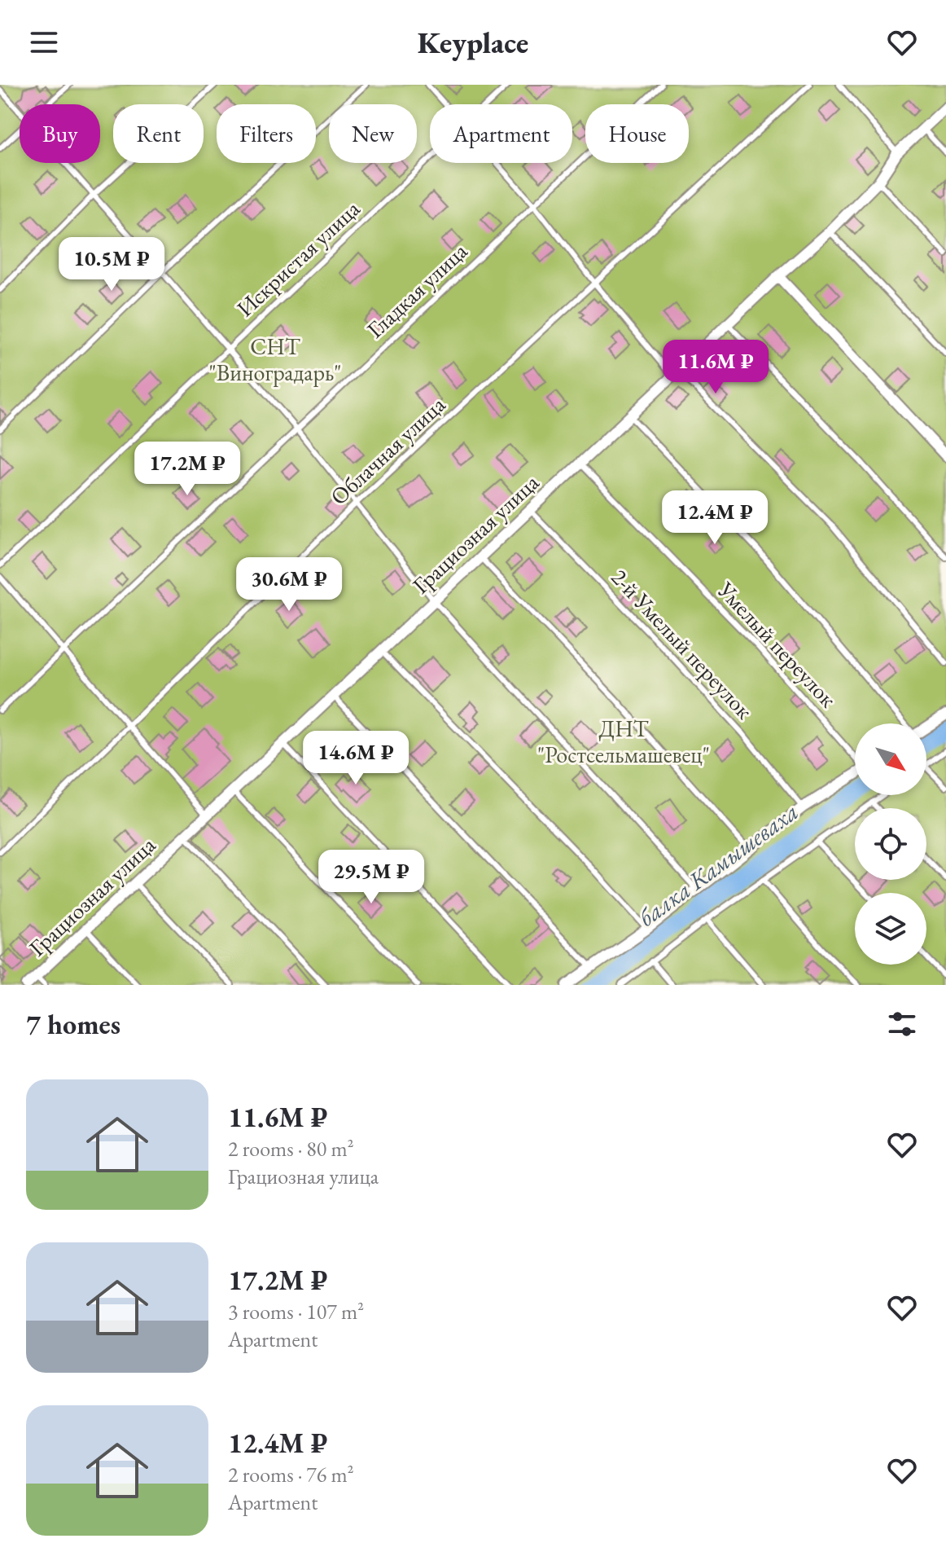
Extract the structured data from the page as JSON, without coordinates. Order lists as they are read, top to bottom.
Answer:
{
  "streets": {
    "street": ["Грациозная улица"],
    "lane": [
      "Искристая улица",
      "Гладкая улица",
      "Облачная улица",
      "2-й Умелый переулок",
      "Умелый переулок"
    ]
  },
  "crossings": [
    ["Грациозная улица", "2-й Умелый переулок"],
    ["Грациозная улица", "Умелый переулок"]
  ],
  "water": ["балка Камышеваха"],
  "parks": ["СНТ \"Виноградарь\"", "ДНТ \"Ростсельмашевец\""],
  "north": "bottom right",
  "page": {
    "header": "Keyplace",
    "chip": [
      "Buy",
      "Rent",
      "Filters",
      "New",
      "Apartment",
      "House"
    ],
    "price": [
      "10.5M ₽",
      "11.6M ₽",
      "17.2M ₽",
      "12.4M ₽",
      "30.6M ₽",
      "14.6M ₽",
      "29.5M ₽"
    ],
    "heading": "7 homes",
    "list": [
      {
        "name": "11.6M ₽",
        "note": "2 rooms · 80 m² · Грациозная улица"
      },
      {
        "name": "17.2M ₽",
        "note": "3 rooms · 107 m² · Apartment"
      },
      {
        "name": "12.4M ₽",
        "note": "2 rooms · 76 m² · Apartment"
      }
    ]
  }
}
